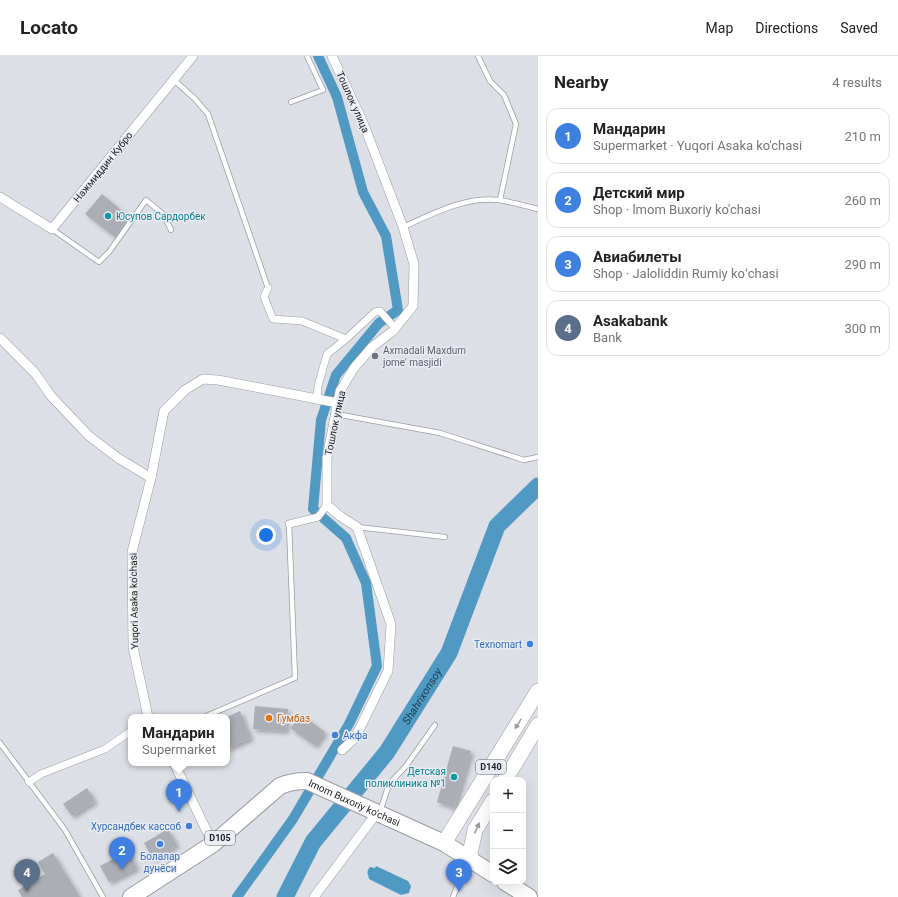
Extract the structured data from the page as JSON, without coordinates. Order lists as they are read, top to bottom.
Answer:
{
  "streets": {
    "highway": ["lmom Buxoriy ko'chasi", "D105"],
    "main road": ["D140"],
    "street": ["Тошлок улица", "Нажмиддин Кубро", "Yuqori Asaka ko'chasi"]
  },
  "crossings": [
    ["D140", "lmom Buxoriy ko'chasi"],
    ["D140", "D105"],
    ["lmom Buxoriy ko'chasi", "D105"]
  ],
  "water": ["Shahrixonsoy"],
  "places": [
    "Юсупов Сардорбек",
    "Axmadali Maxdum jome' masjidi",
    "Texnomart",
    "Гумбаз",
    "Акфа",
    "Детская поликлиника №1",
    "Хурсандбек кассоб",
    "Болалар дунёси"
  ],
  "page": {
    "header": "Locato",
    "nav": ["Map", "Directions", "Saved"],
    "heading": ["Nearby", "4 results"],
    "list": [
      {
        "mark": "1",
        "name": "Мандарин",
        "note": "Supermarket · Yuqori Asaka ko'chasi",
        "value": "210 m"
      },
      {
        "mark": "2",
        "name": "Детский миp",
        "note": "Shop · lmom Buxoriy ko'chasi",
        "value": "260 m"
      },
      {
        "mark": "3",
        "name": "Авиабилеты",
        "note": "Shop · Jaloliddin Rumiy koʻchasi",
        "value": "290 m"
      },
      {
        "mark": "4",
        "name": "Asakabank",
        "note": "Bank",
        "value": "300 m"
      }
    ],
    "popup": ["Мандарин", "Supermarket"],
    "map_buttons": ["+", "−"],
    "pins": [
      "1",
      "2",
      "3",
      "4"
    ]
  }
}
